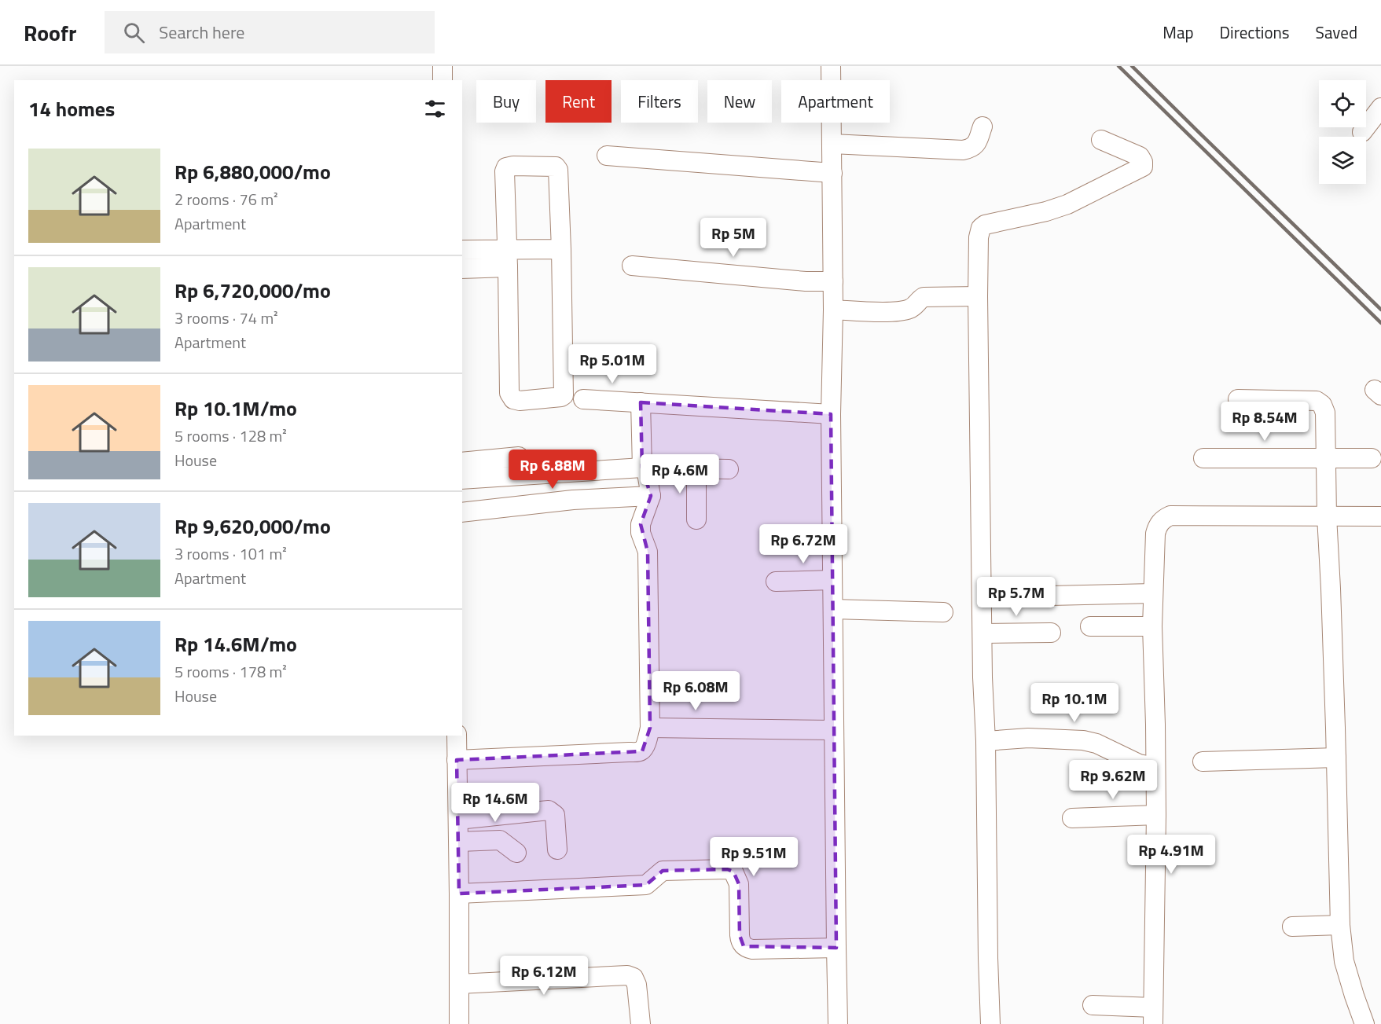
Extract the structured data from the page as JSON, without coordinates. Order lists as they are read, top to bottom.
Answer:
{
  "page": {
    "header": "Roofr",
    "search": "Search here",
    "nav": ["Map", "Directions", "Saved"],
    "chip": [
      "Buy",
      "Rent",
      "Filters",
      "New",
      "Apartment"
    ],
    "heading": "14 homes",
    "list": [
      {
        "name": "Rp 6,880,000/mo",
        "note": "2 rooms · 76 m² · Apartment"
      },
      {
        "name": "Rp 6,720,000/mo",
        "note": "3 rooms · 74 m² · Apartment"
      },
      {
        "name": "Rp 10.1M/mo",
        "note": "5 rooms · 128 m² · House"
      },
      {
        "name": "Rp 9,620,000/mo",
        "note": "3 rooms · 101 m² · Apartment"
      },
      {
        "name": "Rp 14.6M/mo",
        "note": "5 rooms · 178 m² · House"
      }
    ],
    "price": [
      "Rp 5M",
      "Rp 5.01M",
      "Rp 8.54M",
      "Rp 6.88M",
      "Rp 4.6M",
      "Rp 6.72M",
      "Rp 5.7M",
      "Rp 6.08M",
      "Rp 10.1M",
      "Rp 9.62M",
      "Rp 14.6M",
      "Rp 4.91M",
      "Rp 9.51M",
      "Rp 6.12M"
    ]
  }
}
